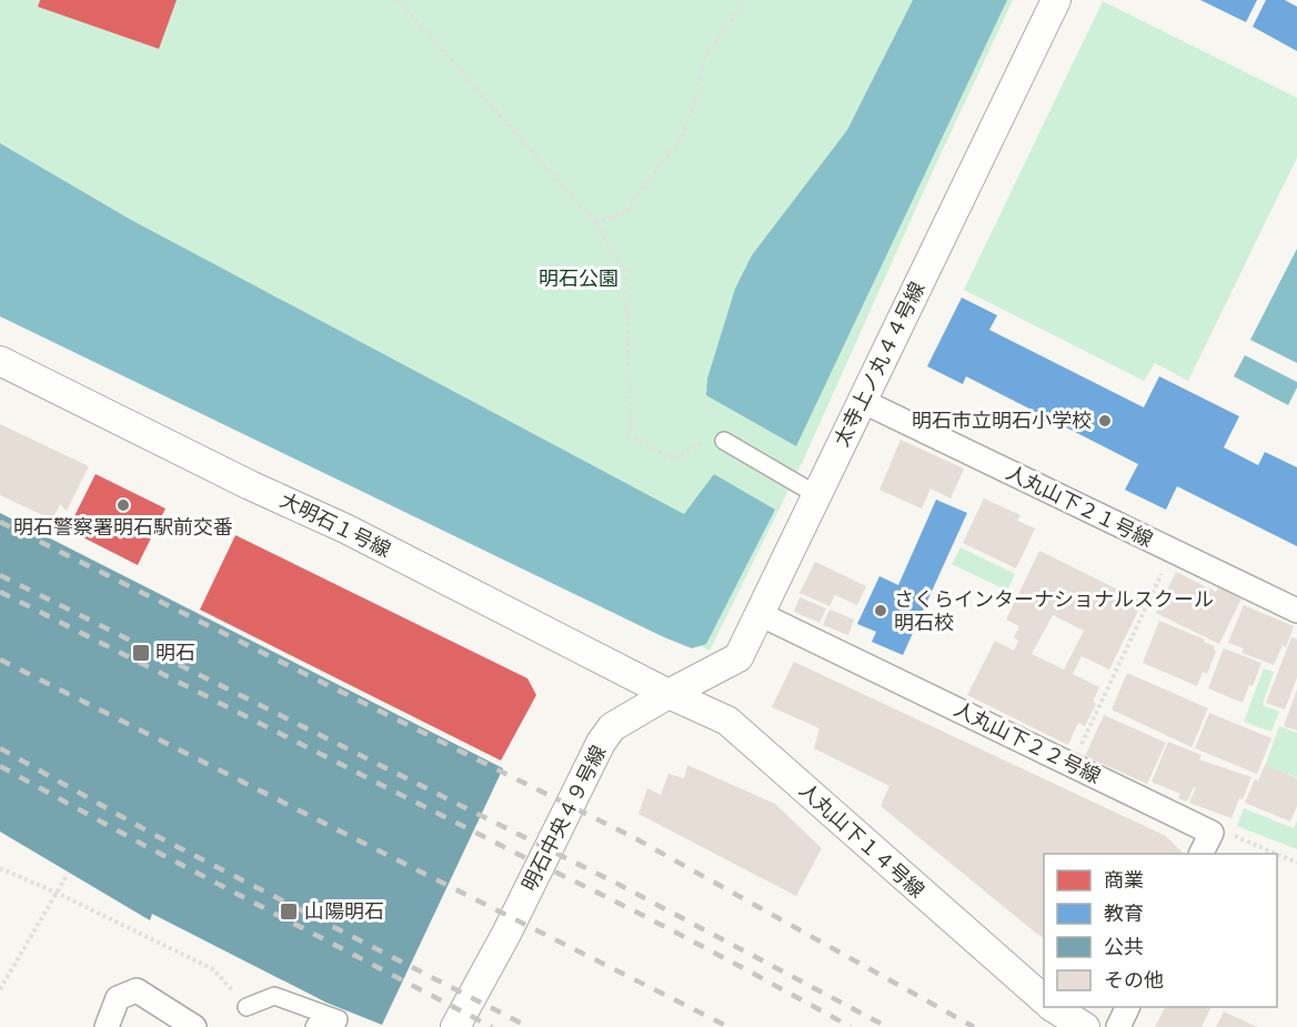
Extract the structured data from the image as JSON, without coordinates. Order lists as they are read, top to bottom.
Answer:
{
  "streets": {
    "street": [
      "太寺上ノ丸４４号線",
      "人丸山下２１号線",
      "大明石１号線",
      "人丸山下２２号線",
      "明石中央４９号線",
      "人丸山下１４号線"
    ]
  },
  "crossings": [
    ["太寺上ノ丸４４号線", "人丸山下２１号線"],
    ["太寺上ノ丸４４号線", "大明石１号線"],
    ["太寺上ノ丸４４号線", "人丸山下２２号線"],
    ["太寺上ノ丸４４号線", "明石中央４９号線"],
    ["太寺上ノ丸４４号線", "人丸山下１４号線"],
    ["大明石１号線", "明石中央４９号線"],
    ["大明石１号線", "人丸山下１４号線"],
    ["明石中央４９号線", "人丸山下１４号線"]
  ],
  "parks": ["明石公園"],
  "places": {
    "other": ["明石市立明石小学校", "明石警察署明石駅前交番", "さくらインターナショナルスクール 明石校"],
    "transit": ["明石", "山陽明石"]
  },
  "legend": [
    "商業",
    "教育",
    "公共",
    "その他"
  ]
}
